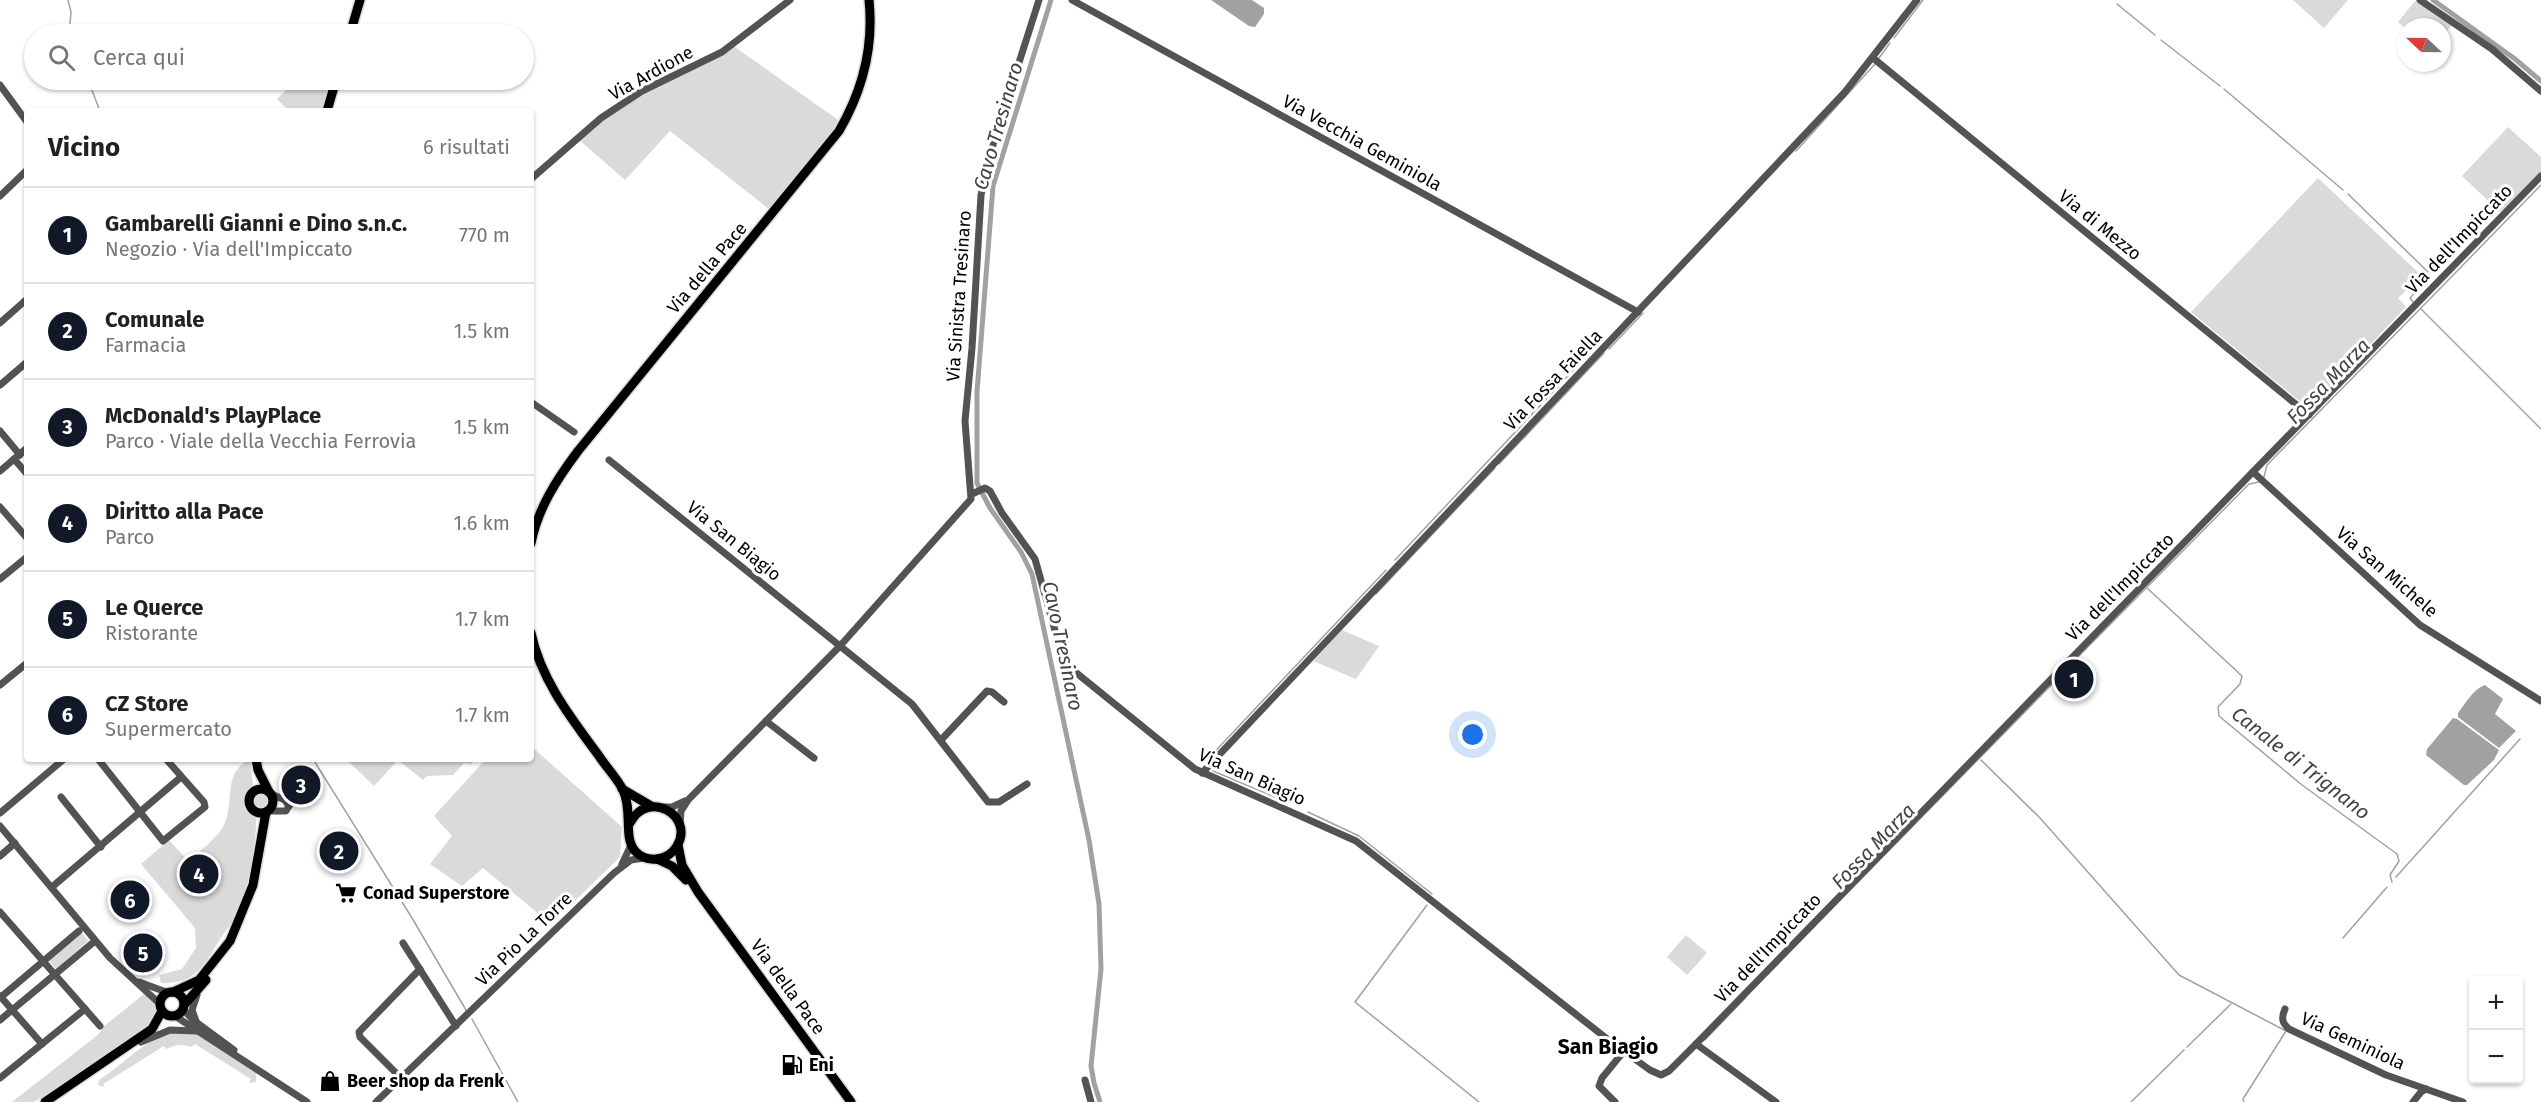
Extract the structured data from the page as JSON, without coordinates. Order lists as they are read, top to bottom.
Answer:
{
  "streets": {
    "main road": ["Via della Pace"],
    "street": [
      "Via Ardione",
      "Via Vecchia Geminiola",
      "Via di Mezzo",
      "Via dell'Impiccato",
      "Via Sinistra Tresinaro",
      "Via Fossa Faiella",
      "Via San Biagio",
      "Via San Michele",
      "Via Pio La Torre",
      "Via Geminiola"
    ]
  },
  "crossings": [
    ["Via Vecchia Geminiola", "Via Fossa Faiella"],
    ["Via di Mezzo", "Via dell'Impiccato"],
    ["Via di Mezzo", "Via Fossa Faiella"],
    ["Via dell'Impiccato", "Via San Biagio"],
    ["Via dell'Impiccato", "Via San Michele"],
    ["Via della Pace", "Via Pio La Torre"],
    ["Via Sinistra Tresinaro", "Via San Biagio"],
    ["Via Fossa Faiella", "Via San Biagio"]
  ],
  "districts": ["San Biagio"],
  "water": ["Cavo Tresinaro", "Fossa Marza", "Canale di Trignano"],
  "places": {
    "supermarket": ["Conad Superstore"],
    "fuel station": ["Eni"],
    "shop": ["Beer shop da Frenk"]
  },
  "north": "left",
  "page": {
    "search": "Cerca qui",
    "heading": ["Vicino", "6 risultati"],
    "list": [
      {
        "mark": "1",
        "name": "Gambarelli Gianni e Dino s.n.c.",
        "note": "Negozio · Via dell'Impiccato",
        "value": "770 m"
      },
      {
        "mark": "2",
        "name": "Comunale",
        "note": "Farmacia",
        "value": "1.5 km"
      },
      {
        "mark": "3",
        "name": "McDonald's PlayPlace",
        "note": "Parco · Viale della Vecchia Ferrovia",
        "value": "1.5 km"
      },
      {
        "mark": "4",
        "name": "Diritto alla Pace",
        "note": "Parco",
        "value": "1.6 km"
      },
      {
        "mark": "5",
        "name": "Le Querce",
        "note": "Ristorante",
        "value": "1.7 km"
      },
      {
        "mark": "6",
        "name": "CZ Store",
        "note": "Supermercato",
        "value": "1.7 km"
      }
    ],
    "pins": [
      "1",
      "3",
      "2",
      "4",
      "6",
      "5"
    ],
    "map_buttons": ["+", "−"]
  }
}
